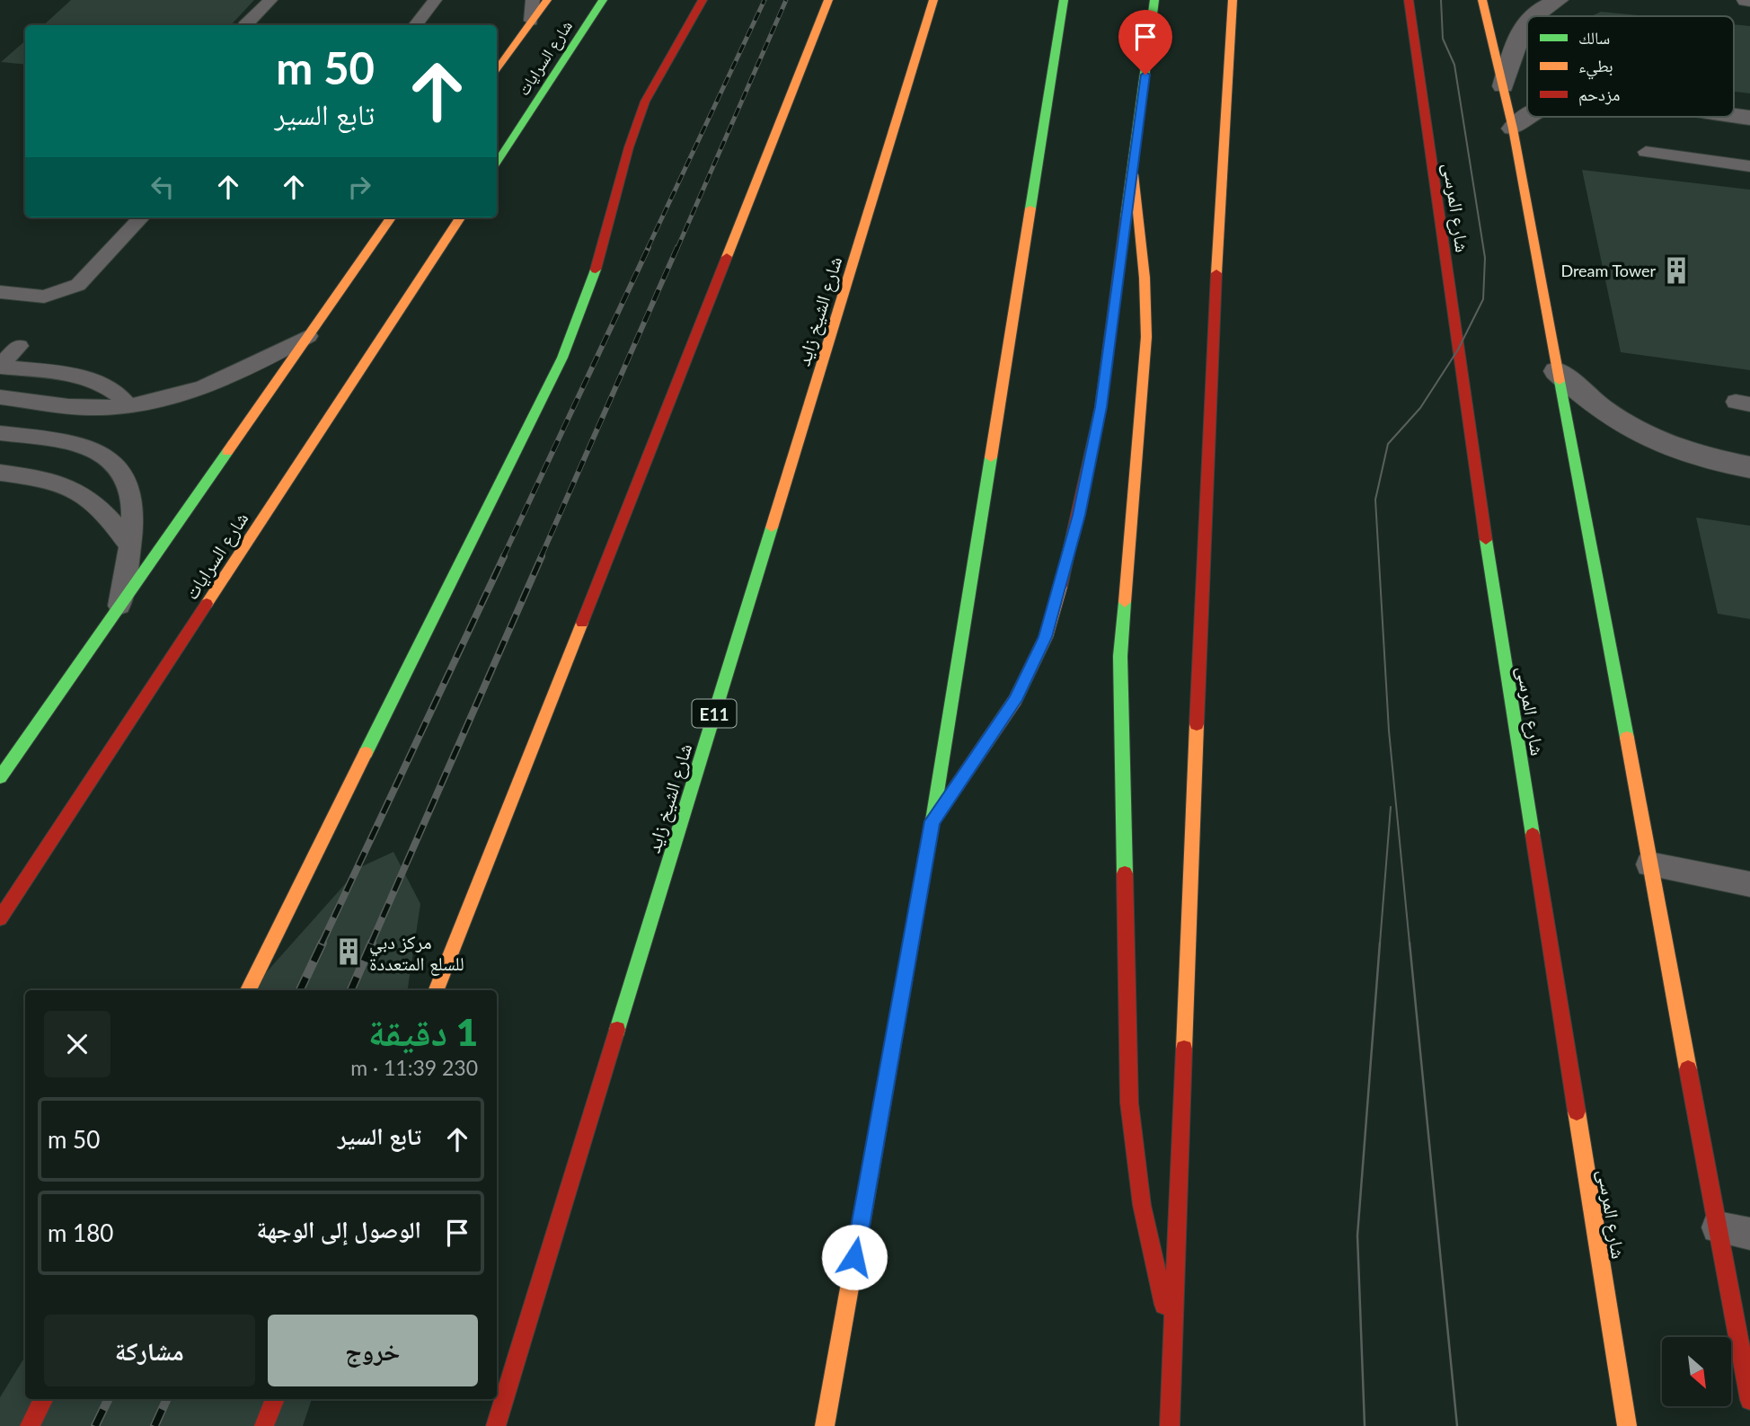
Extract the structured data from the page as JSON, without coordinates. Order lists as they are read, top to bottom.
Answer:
{
  "streets": {
    "main road": [
      "شارع السرايات",
      "شارع المرسى",
      "شارع الشيخ زايد",
      "E11"
    ]
  },
  "places": {
    "building": ["Dream Tower", "مركز دبي للسلع المتعددة"]
  },
  "legend": ["سالك", "بطيء", "مزدحم"],
  "north": "bottom right",
  "page": {
    "turn": ["50 m", "تابع السير"],
    "heading": ["1 دقيقة", "230 m · 11:39"],
    "list": [
      {
        "name": "تابع السير",
        "value": "50 m"
      },
      {
        "name": "الوصول إلى الوجهة",
        "value": "180 m"
      }
    ],
    "buttons": ["خروج", "مشاركة"]
  }
}
